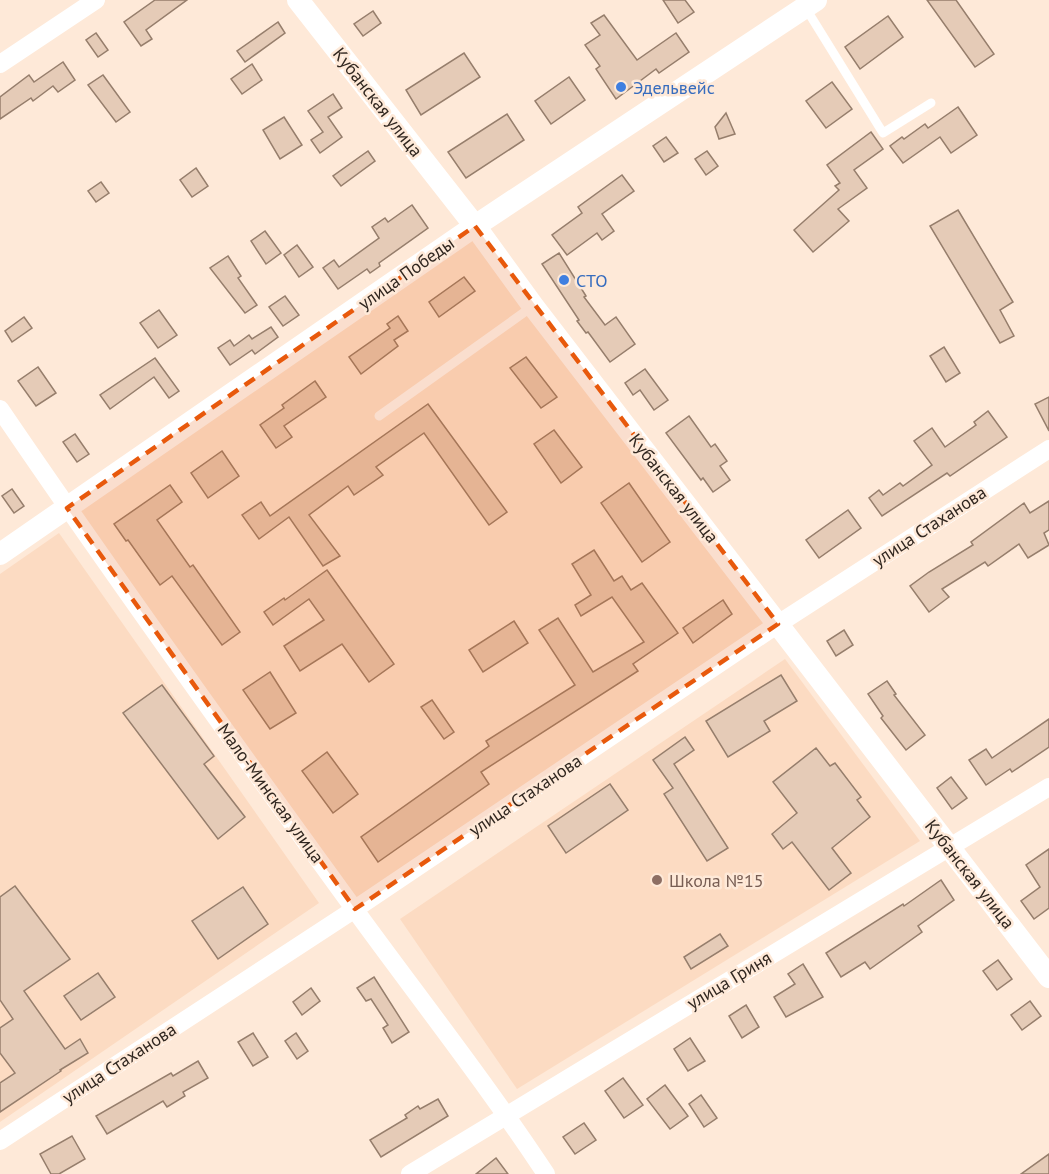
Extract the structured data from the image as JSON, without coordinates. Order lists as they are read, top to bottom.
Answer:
{
  "streets": {
    "street": [
      "Кубанская улица",
      "улица Победы",
      "улица Стаханова",
      "Мало-Минская улица",
      "улица Гриня"
    ]
  },
  "crossings": [
    ["Кубанская улица", "улица Победы"],
    ["Кубанская улица", "улица Стаханова"],
    ["Кубанская улица", "улица Гриня"],
    ["улица Победы", "Мало-Минская улица"],
    ["улица Стаханова", "Мало-Минская улица"],
    ["Мало-Минская улица", "улица Гриня"]
  ],
  "places": ["Эдельвейс", "СТО", "Школа №15"]
}
